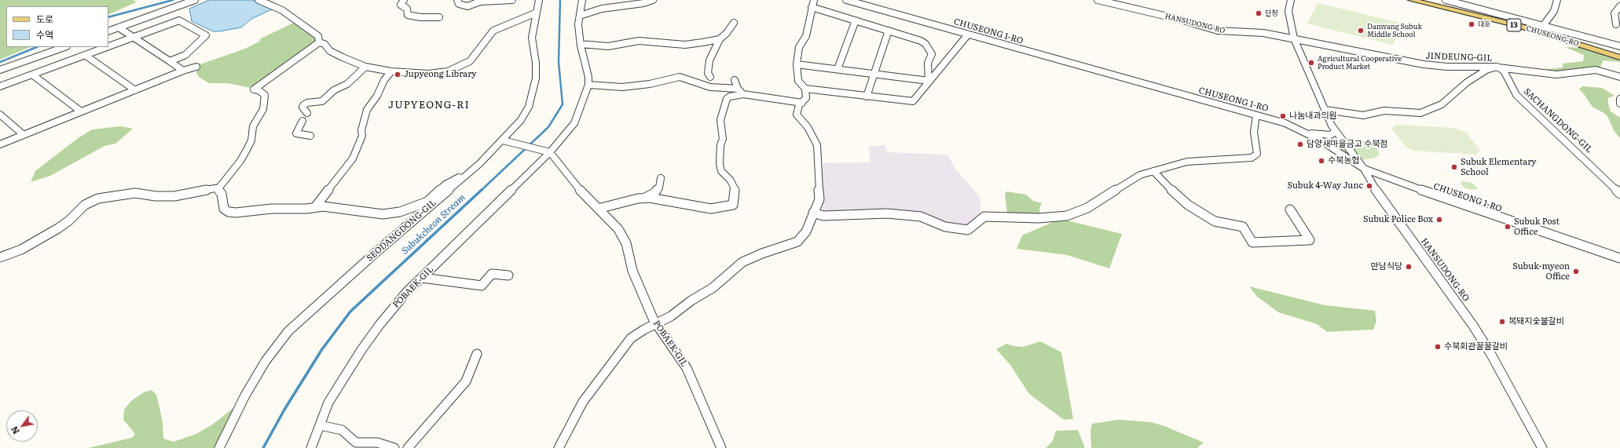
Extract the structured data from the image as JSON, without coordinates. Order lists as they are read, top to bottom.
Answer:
{
  "streets": {
    "main road": ["13", "CHUSEONG-RO"],
    "street": [
      "HANSUDONG-RO",
      "CHUSEONG 1-RO",
      "JINDEUNG-GIL",
      "SACHANGDONG-GIL",
      "SEODANGDONG-GIL",
      "POBAEK-GIL"
    ]
  },
  "crossings": [
    ["HANSUDONG-RO", "CHUSEONG 1-RO"],
    ["HANSUDONG-RO", "JINDEUNG-GIL"],
    ["JINDEUNG-GIL", "SACHANGDONG-GIL"]
  ],
  "districts": ["JUPYEONG-RI"],
  "water": ["Subukcheon Stream"],
  "places": [
    "단청",
    "대호",
    "Damyang Subuk Middle School",
    "Agricultural Cooperative Product Market",
    "Jupyeong Library",
    "나눔내과의원",
    "담양새마을금고 수북점",
    "수북농협",
    "Subuk Elementary School",
    "Subuk 4-Way Junc",
    "Subuk Police Box",
    "Subuk Post Office",
    "만남식당",
    "Subuk-myeon Office",
    "복돼지숯불갈비",
    "수북회관꿀꿀갈비"
  ],
  "legend": ["도로", "수역"],
  "north": "bottom left"
}
